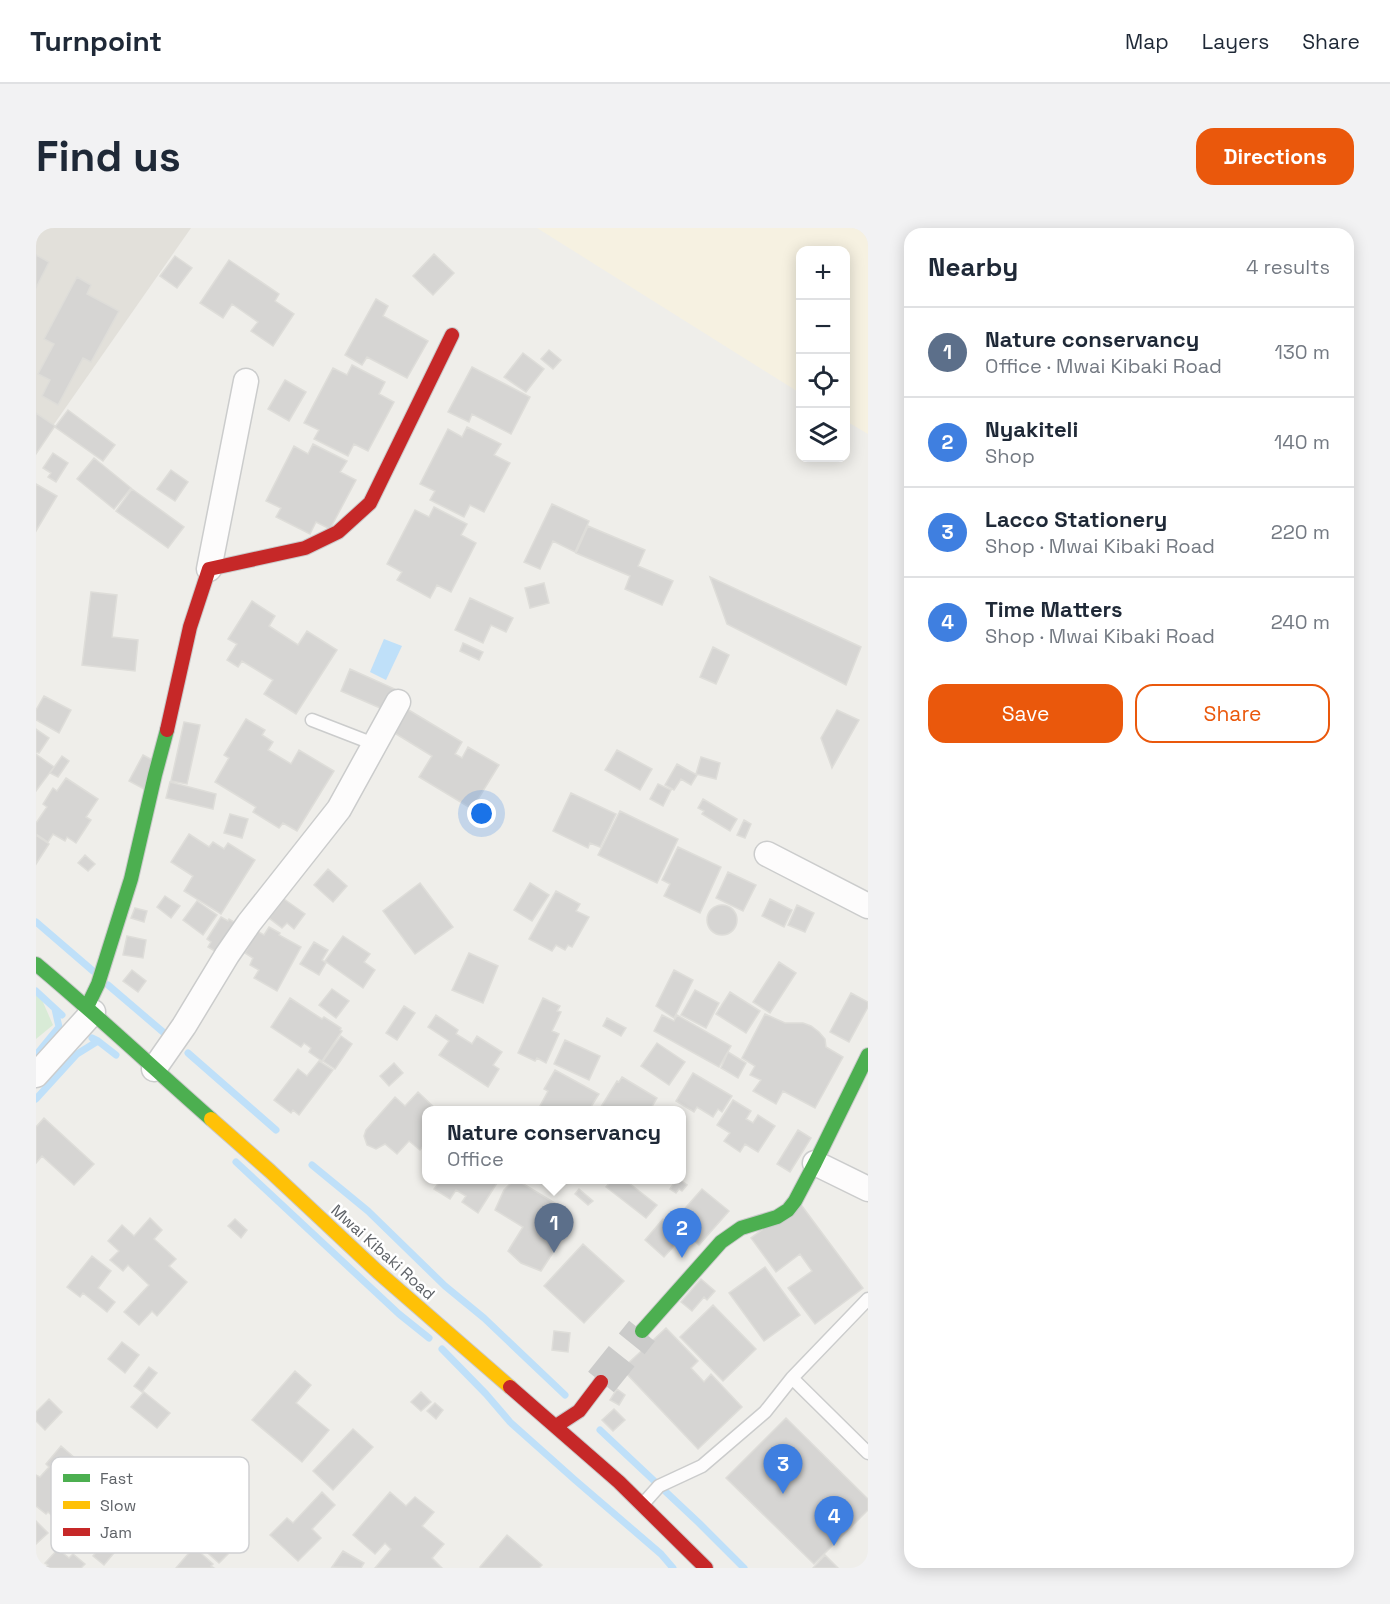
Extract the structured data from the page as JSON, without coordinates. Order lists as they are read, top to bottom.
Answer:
{
  "streets": {
    "street": ["Mwai Kibaki Road"]
  },
  "legend": ["Fast", "Slow", "Jam"],
  "page": {
    "header": "Turnpoint",
    "nav": ["Map", "Layers", "Share"],
    "buttons": [
      "Directions",
      ["Save", "Share"]
    ],
    "title": "Find us",
    "heading": ["Nearby", "4 results"],
    "map_buttons": ["+", "−"],
    "list": [
      {
        "mark": "1",
        "name": "Nature conservancy",
        "note": "Office · Mwai Kibaki Road",
        "value": "130 m"
      },
      {
        "mark": "2",
        "name": "Nyakiteli",
        "note": "Shop",
        "value": "140 m"
      },
      {
        "mark": "3",
        "name": "Lacco Stationery",
        "note": "Shop · Mwai Kibaki Road",
        "value": "220 m"
      },
      {
        "mark": "4",
        "name": "Time Matters",
        "note": "Shop · Mwai Kibaki Road",
        "value": "240 m"
      }
    ],
    "popup": ["Nature conservancy", "Office"],
    "pins": [
      "1",
      "2",
      "3",
      "4"
    ]
  }
}
